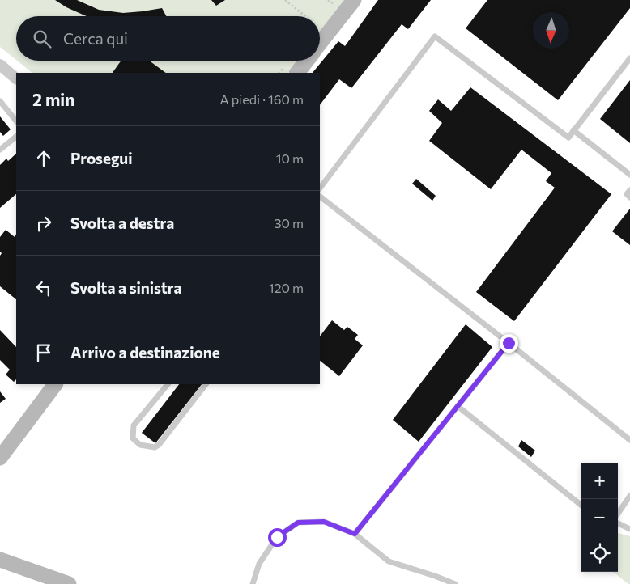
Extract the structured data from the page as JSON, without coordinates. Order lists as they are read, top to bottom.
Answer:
{
  "north": "bottom",
  "page": {
    "search": "Cerca qui",
    "heading": ["2 min", "A piedi · 160 m"],
    "list": [
      ["Prosegui", "10 m"],
      ["Svolta a destra", "30 m"],
      ["Svolta a sinistra", "120 m"],
      "Arrivo a destinazione"
    ],
    "map_buttons": ["+", "−"]
  }
}
